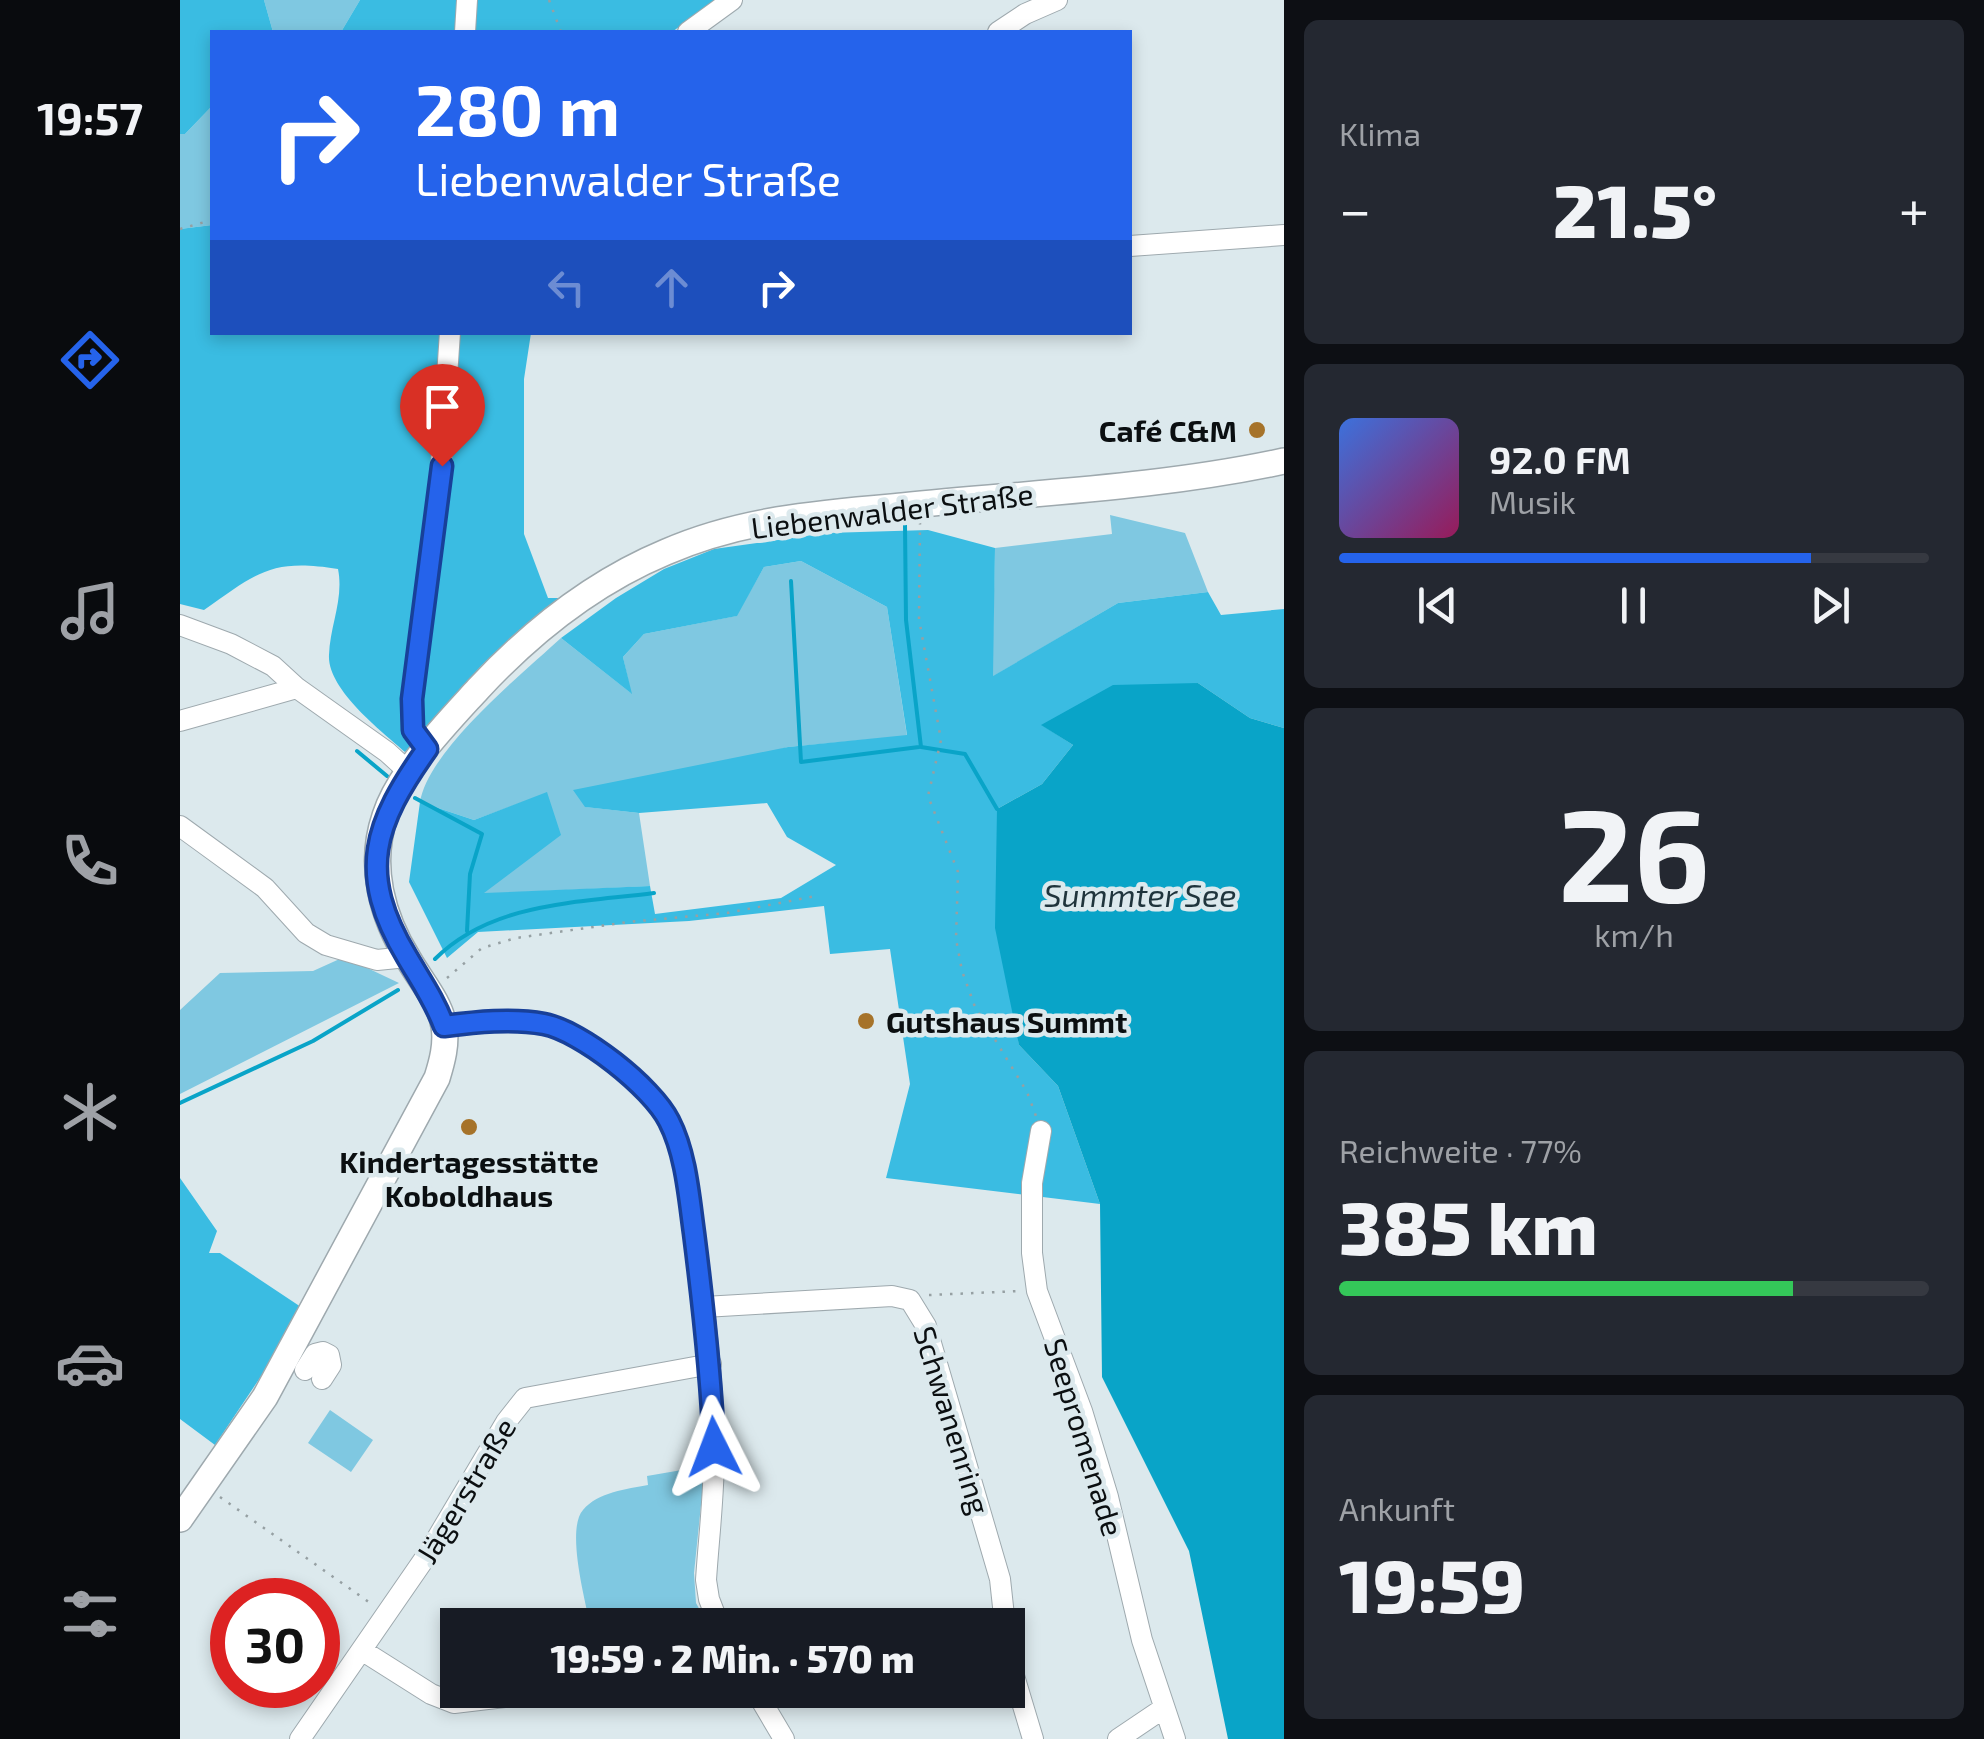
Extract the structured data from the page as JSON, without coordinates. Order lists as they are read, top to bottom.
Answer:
{
  "streets": {
    "main road": ["Liebenwalder Straße"],
    "street": ["Schwanenring", "Seepromenade", "Jägerstraße"]
  },
  "water": ["Summter See"],
  "places": ["Café C&M", "Gutshaus Summt", "Kindertagesstätte Koboldhaus"],
  "page": {
    "tabs": "19:57",
    "tile": [
      "Klima",
      ["26", "km/h"],
      ["Reichweite · 77%", "385 km"],
      ["Ankunft", "19:59"]
    ],
    "turn": ["280 m", "Liebenwalder Straße"],
    "heat": ["−", "21.5°", "+"],
    "song": ["92.0 FM", "Musik"],
    "limit": "30",
    "trip": "19:59 · 2 Min. · 570 m"
  }
}
